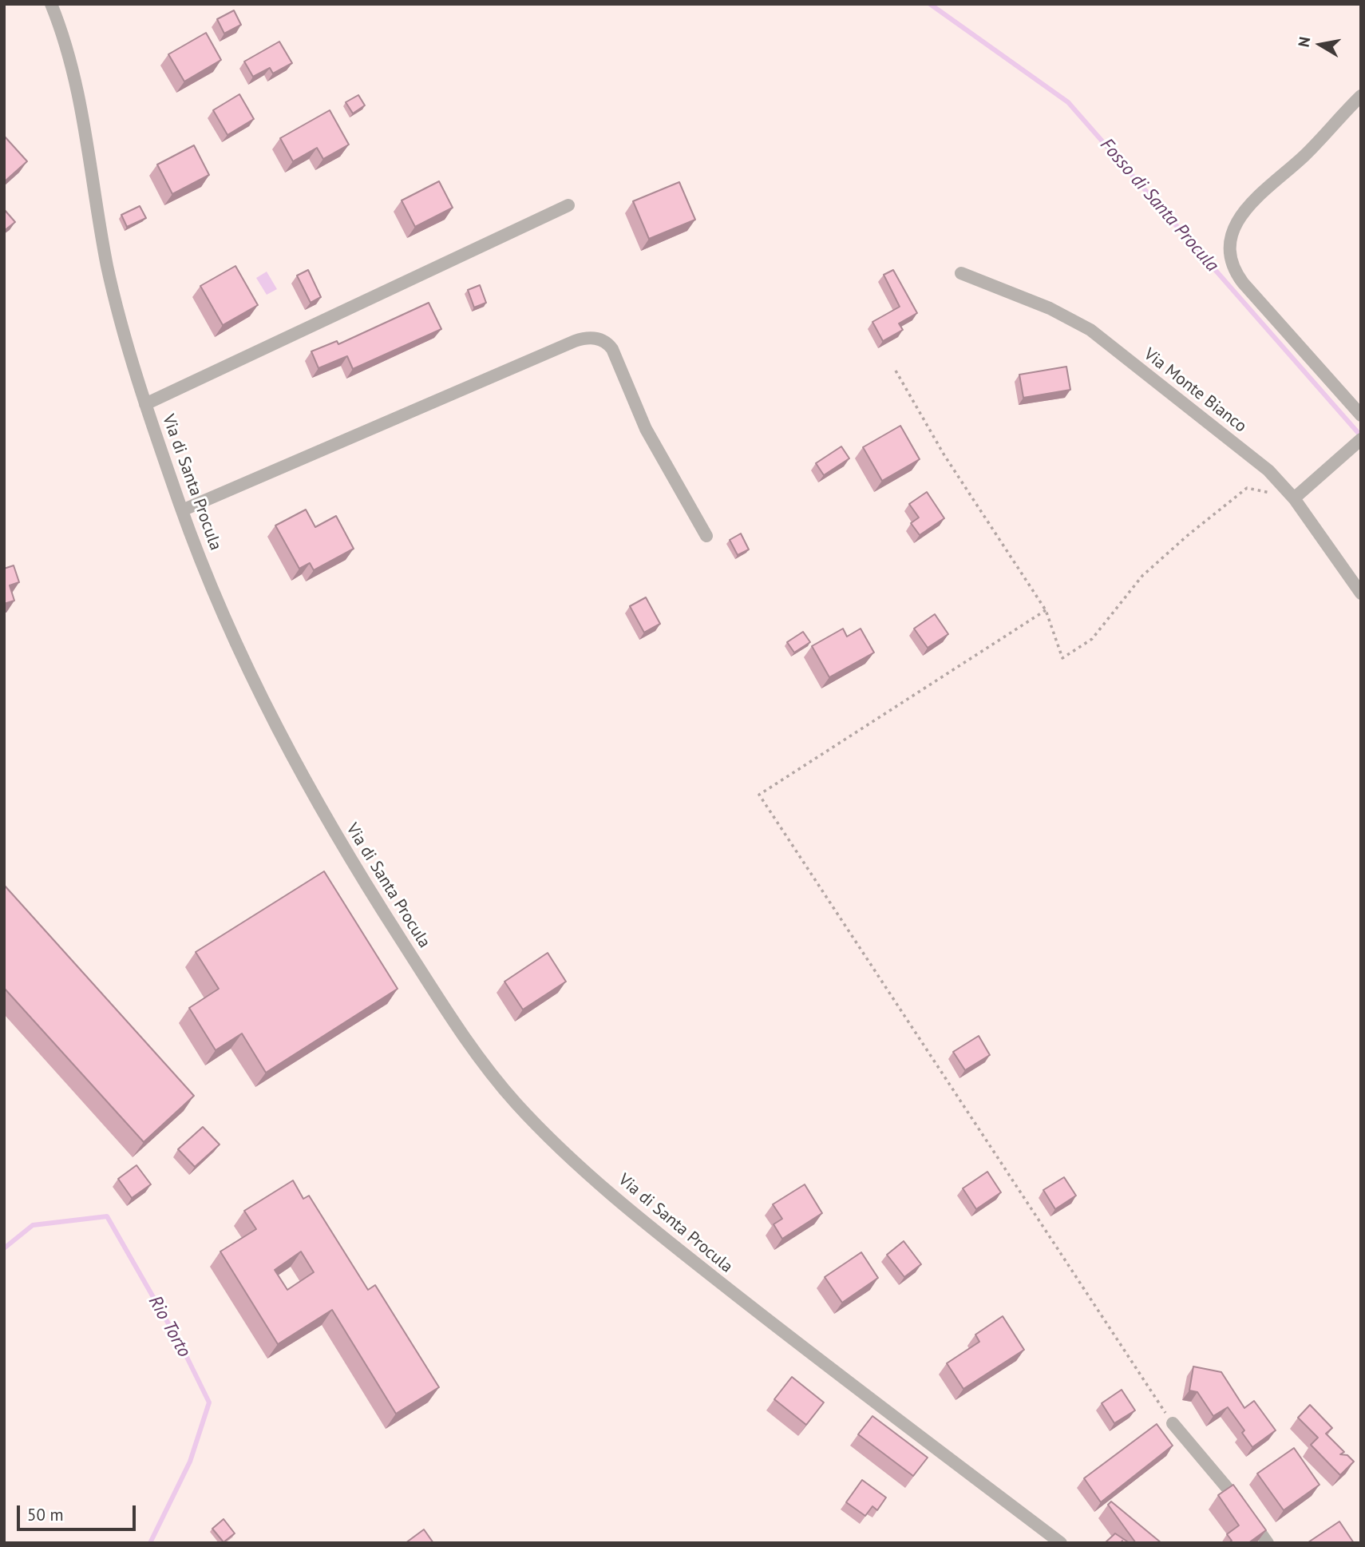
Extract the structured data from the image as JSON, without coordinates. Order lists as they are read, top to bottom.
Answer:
{
  "streets": {
    "street": ["Via Monte Bianco", "Via di Santa Procula"]
  },
  "water": ["Fosso di Santa Procula", "Rio Torto"],
  "scale_bar": "50 m",
  "north": "left"
}
